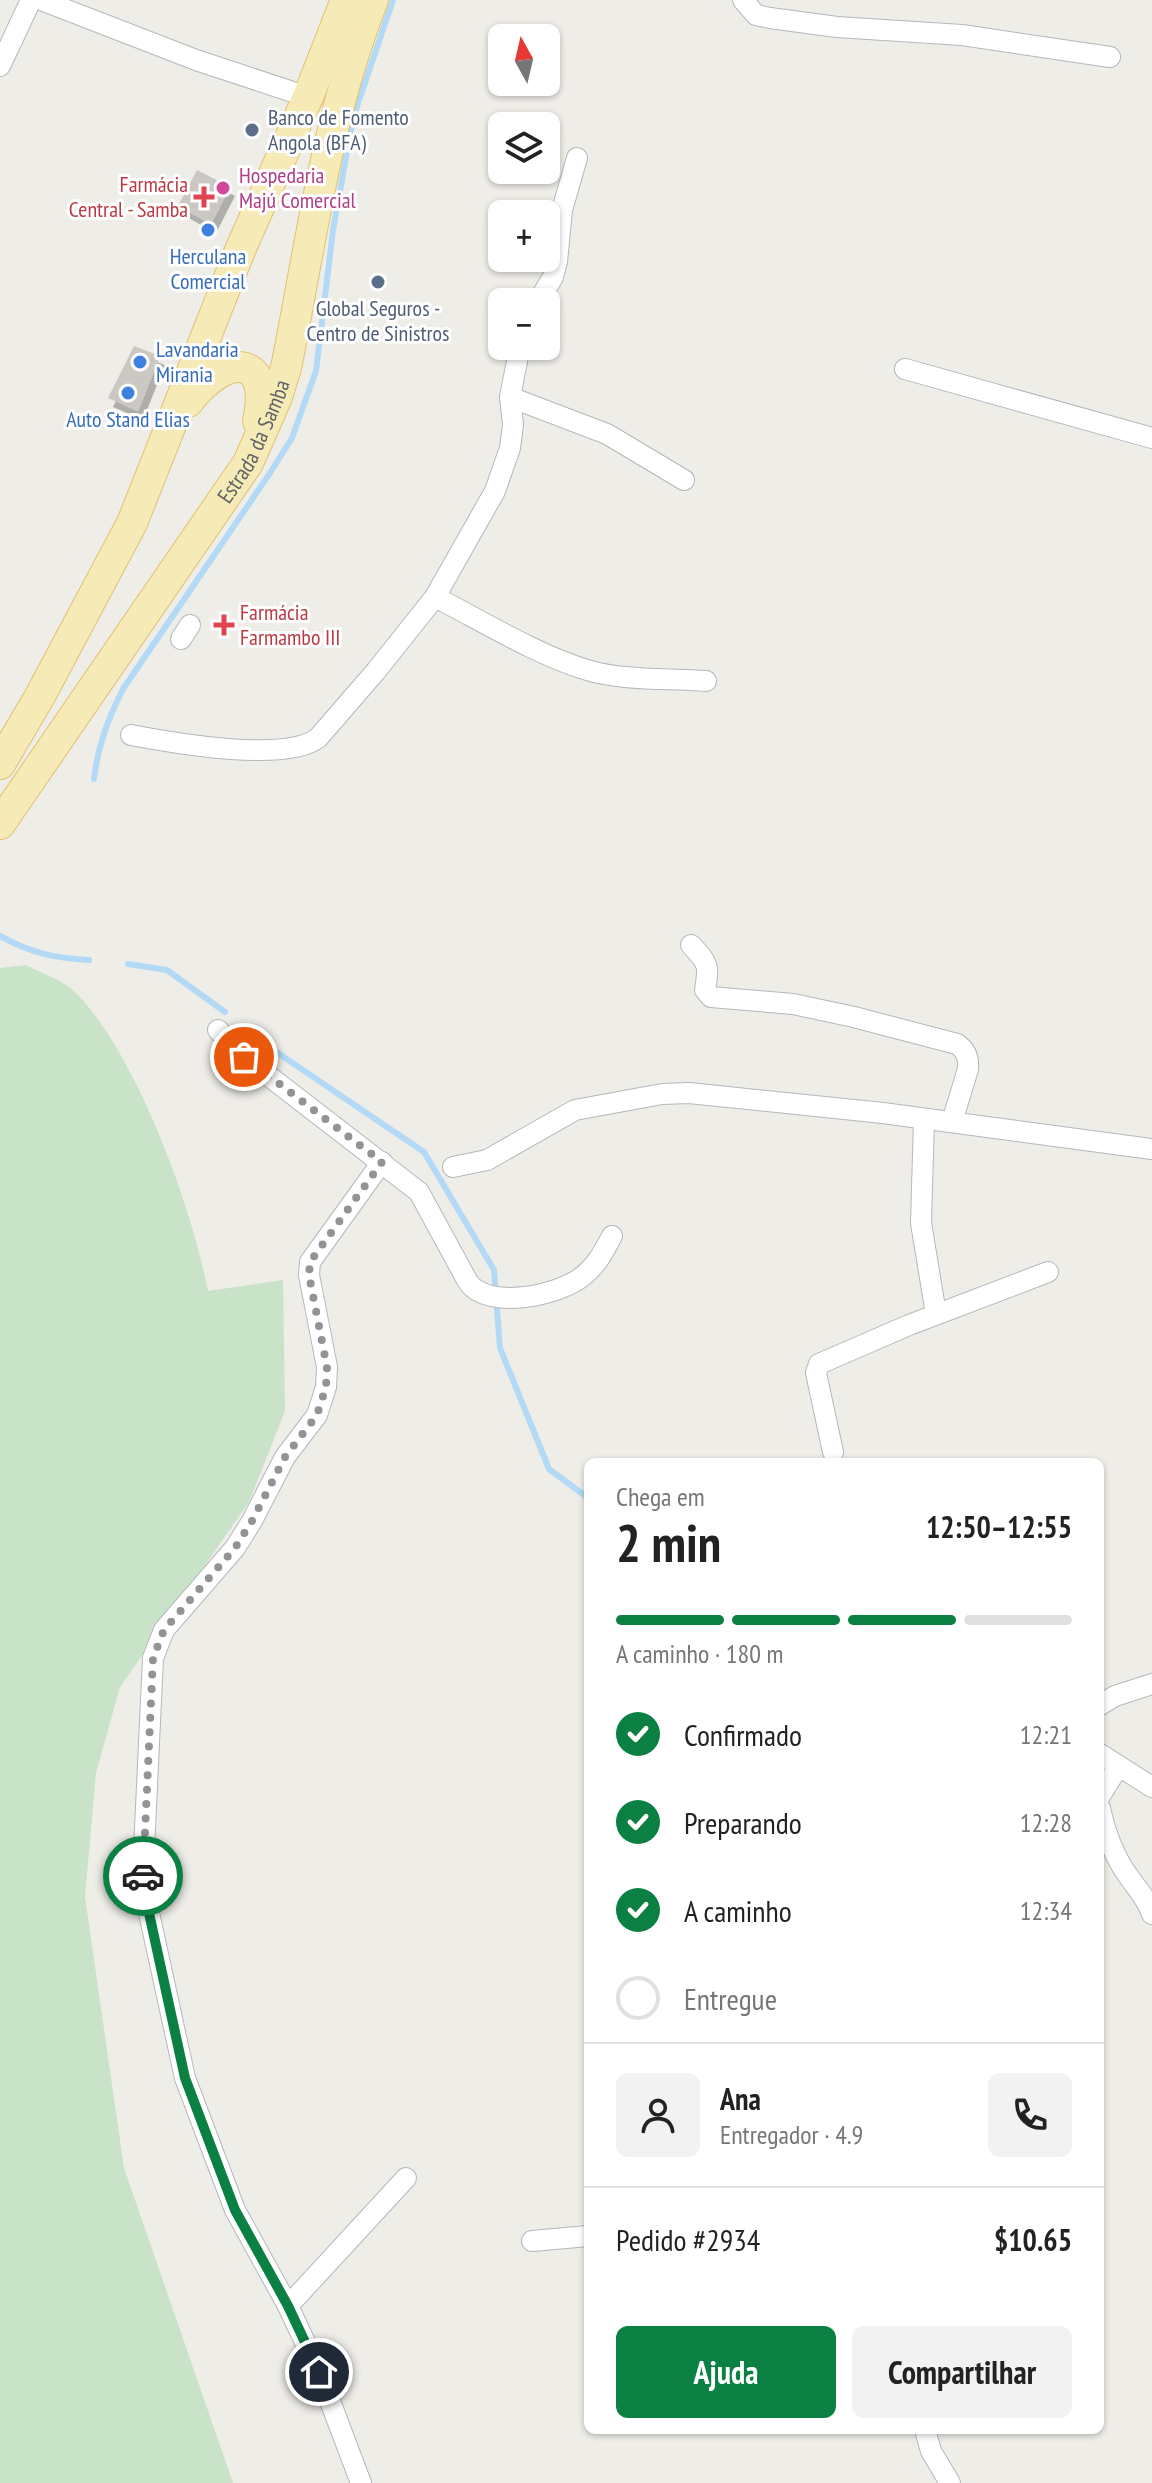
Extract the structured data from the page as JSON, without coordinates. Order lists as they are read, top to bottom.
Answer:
{
  "streets": {
    "main road": ["Estrada da Samba"]
  },
  "places": {
    "other": [
      "Banco de Fomento Angola (BFA)",
      "Hospedaria Majú Comercial",
      "Herculana Comercial",
      "Global Seguros - Centro de Sinistros",
      "Lavandaria Mirania",
      "Auto Stand Elias"
    ],
    "health": ["Farmácia Central - Samba", "Farmácia Farmambo III"]
  },
  "north": "top",
  "page": {
    "map_buttons": ["+", "−"],
    "heading": ["2 min", "Chega em", "12:50–12:55"],
    "panel": [
      "Ana",
      "Entregador · 4.9",
      "Pedido #2934",
      "$10.65"
    ],
    "bar": "A caminho · 180 m",
    "list": [
      ["Confirmado", "12:21"],
      ["Preparando", "12:28"],
      ["A caminho", "12:34"],
      "Entregue"
    ],
    "buttons": ["Ajuda", "Compartilhar"]
  }
}
